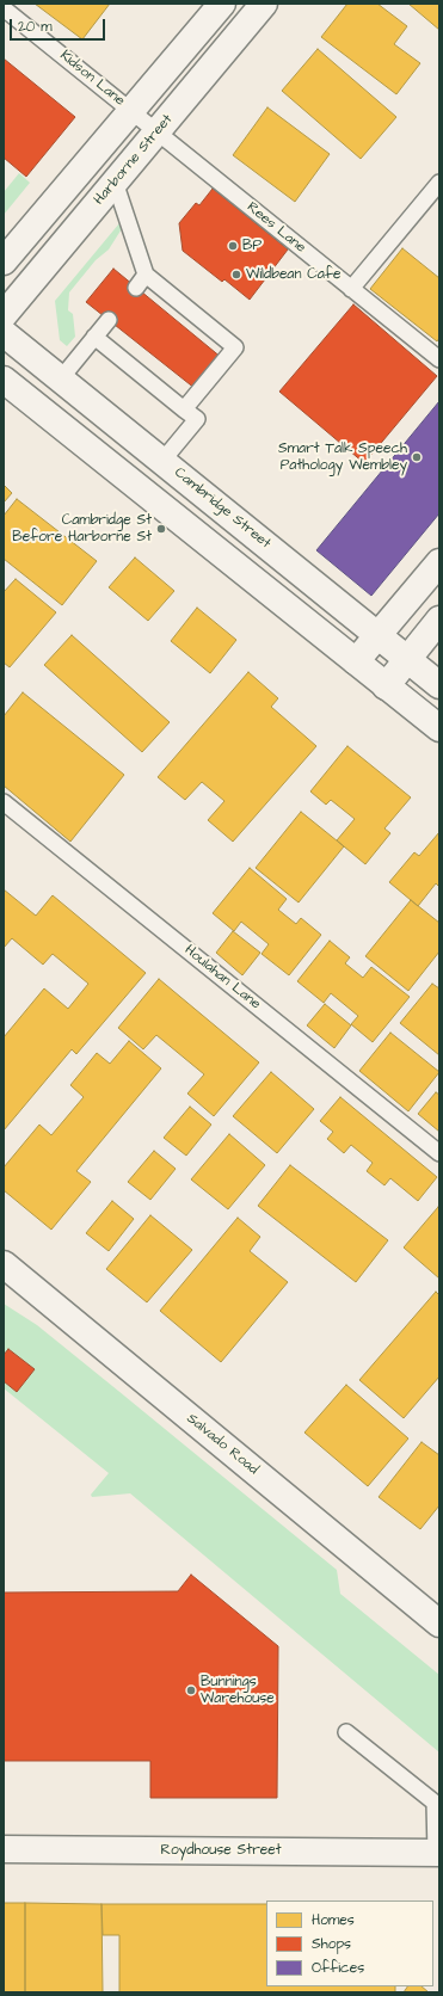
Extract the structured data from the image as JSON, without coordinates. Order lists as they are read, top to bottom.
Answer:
{
  "streets": {
    "main road": [
      "Harborne Street",
      "Cambridge Street",
      "Salvado Road",
      "Roydhouse Street"
    ],
    "lane": ["Kidson Lane", "Rees Lane", "Houlahan Lane"]
  },
  "crossings": [
    ["Kidson Lane", "Harborne Street"],
    ["Kidson Lane", "Rees Lane"],
    ["Harborne Street", "Rees Lane"]
  ],
  "places": [
    "BP",
    "Wildbean Cafe",
    "Smart Talk Speech Pathology Wembley",
    "Cambridge St Before Harborne St",
    "Bunnings Warehouse"
  ],
  "legend": ["Homes", "Shops", "Offices"],
  "scale_bar": "20 m"
}
